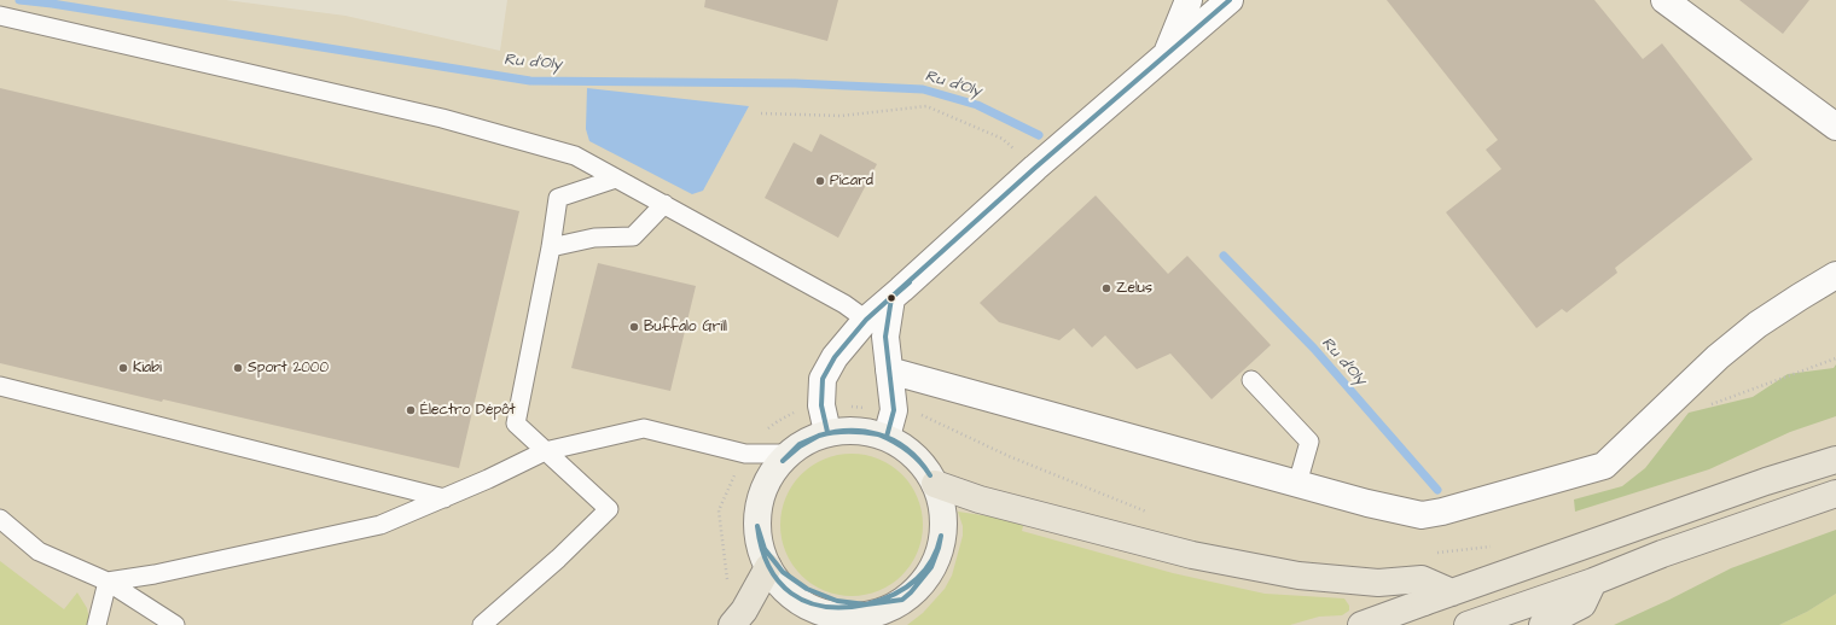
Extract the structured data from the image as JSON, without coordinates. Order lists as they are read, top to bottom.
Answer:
{
  "water": ["Ru d'Oly"],
  "places": [
    "Picard",
    "Zelus",
    "Buffalo Grill",
    "Kiabi",
    "Sport 2000",
    "Électro Dépôt"
  ]
}
